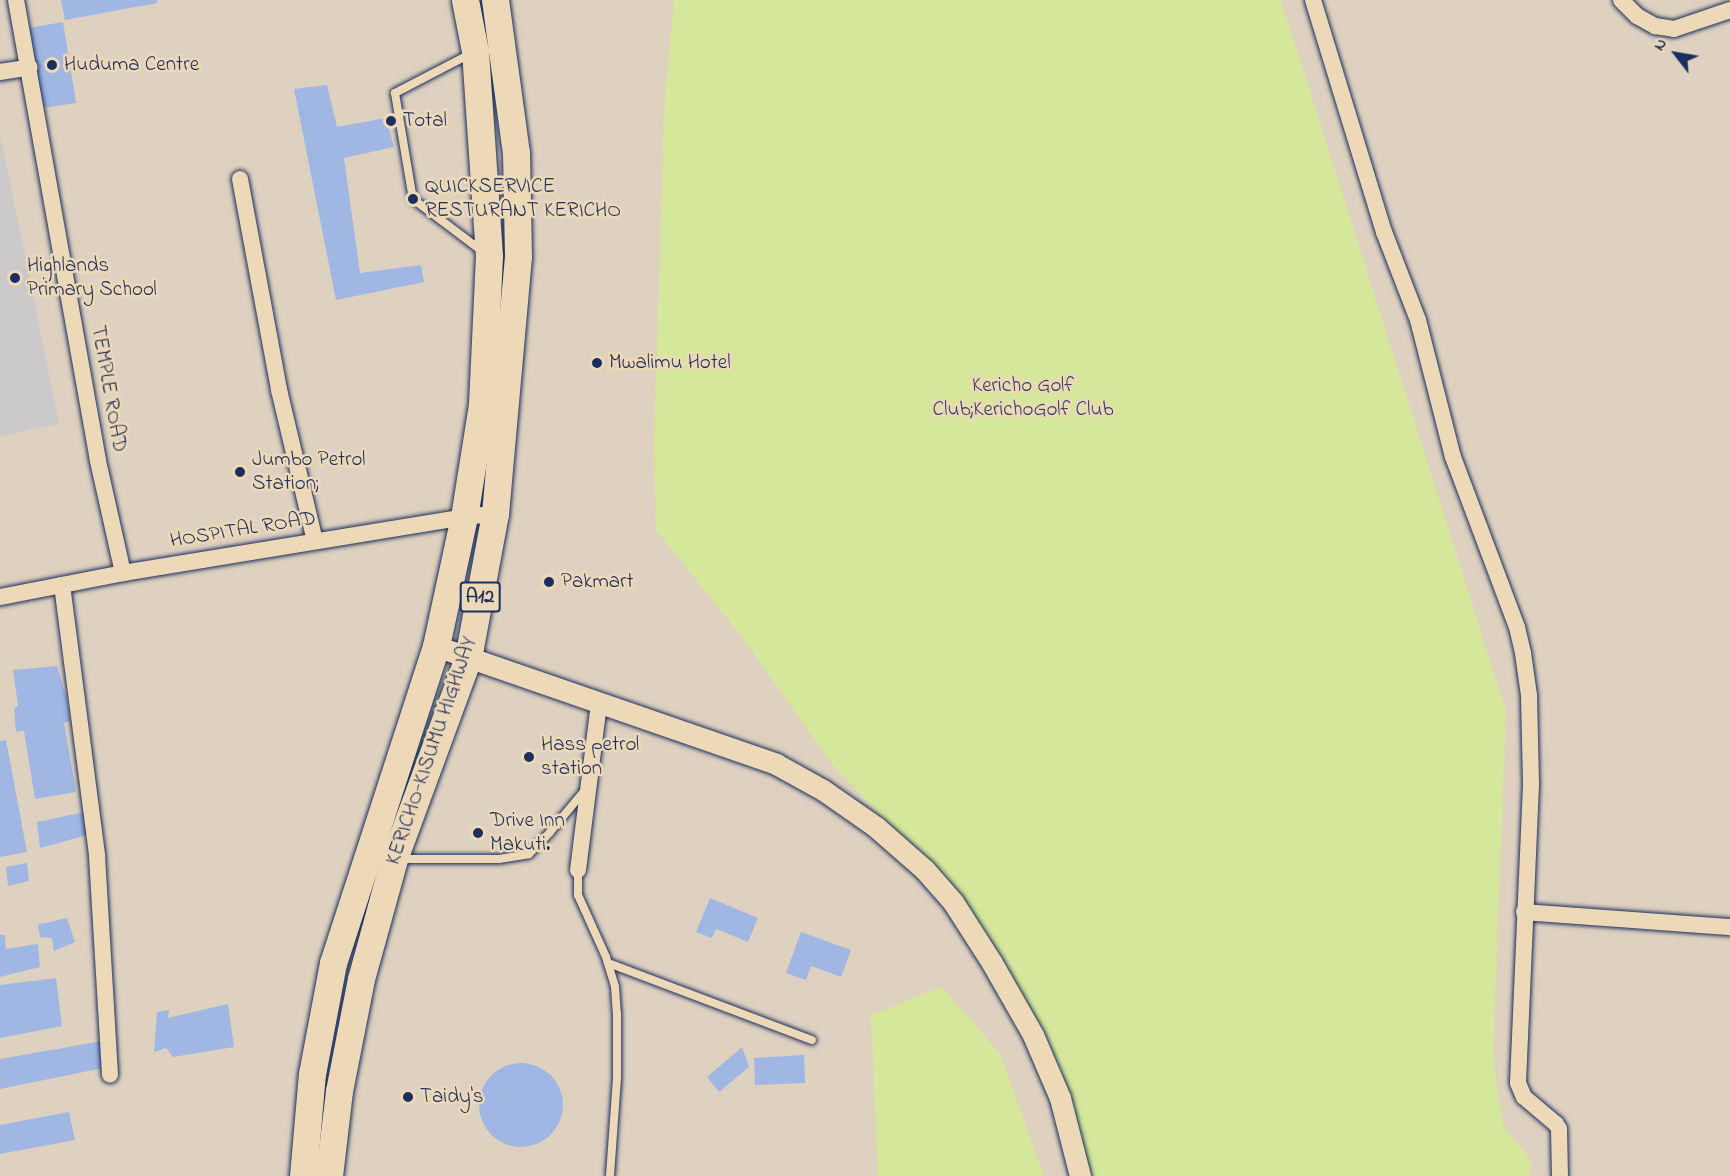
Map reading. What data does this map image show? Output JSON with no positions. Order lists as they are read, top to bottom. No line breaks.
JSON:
{"streets":{"highway":["A12","KERICHO-KISUMU HIGHWAY"],"street":["TEMPLE ROAD","HOSPITAL ROAD"]},"crossings":[["TEMPLE ROAD","HOSPITAL ROAD"],["HOSPITAL ROAD","KERICHO-KISUMU HIGHWAY"]],"parks":["Kericho Golf Club;KerichoGolf Club"],"places":["Huduma Centre","Total","QUICKSERVICE RESTURANT KERICHO","Highlands Primary School","Mwalimu Hotel","Jumbo Petrol Station;","Pakmart","Hass petrol station","Drive Inn Makuti.","Taidy's"],"north":"top left"}
